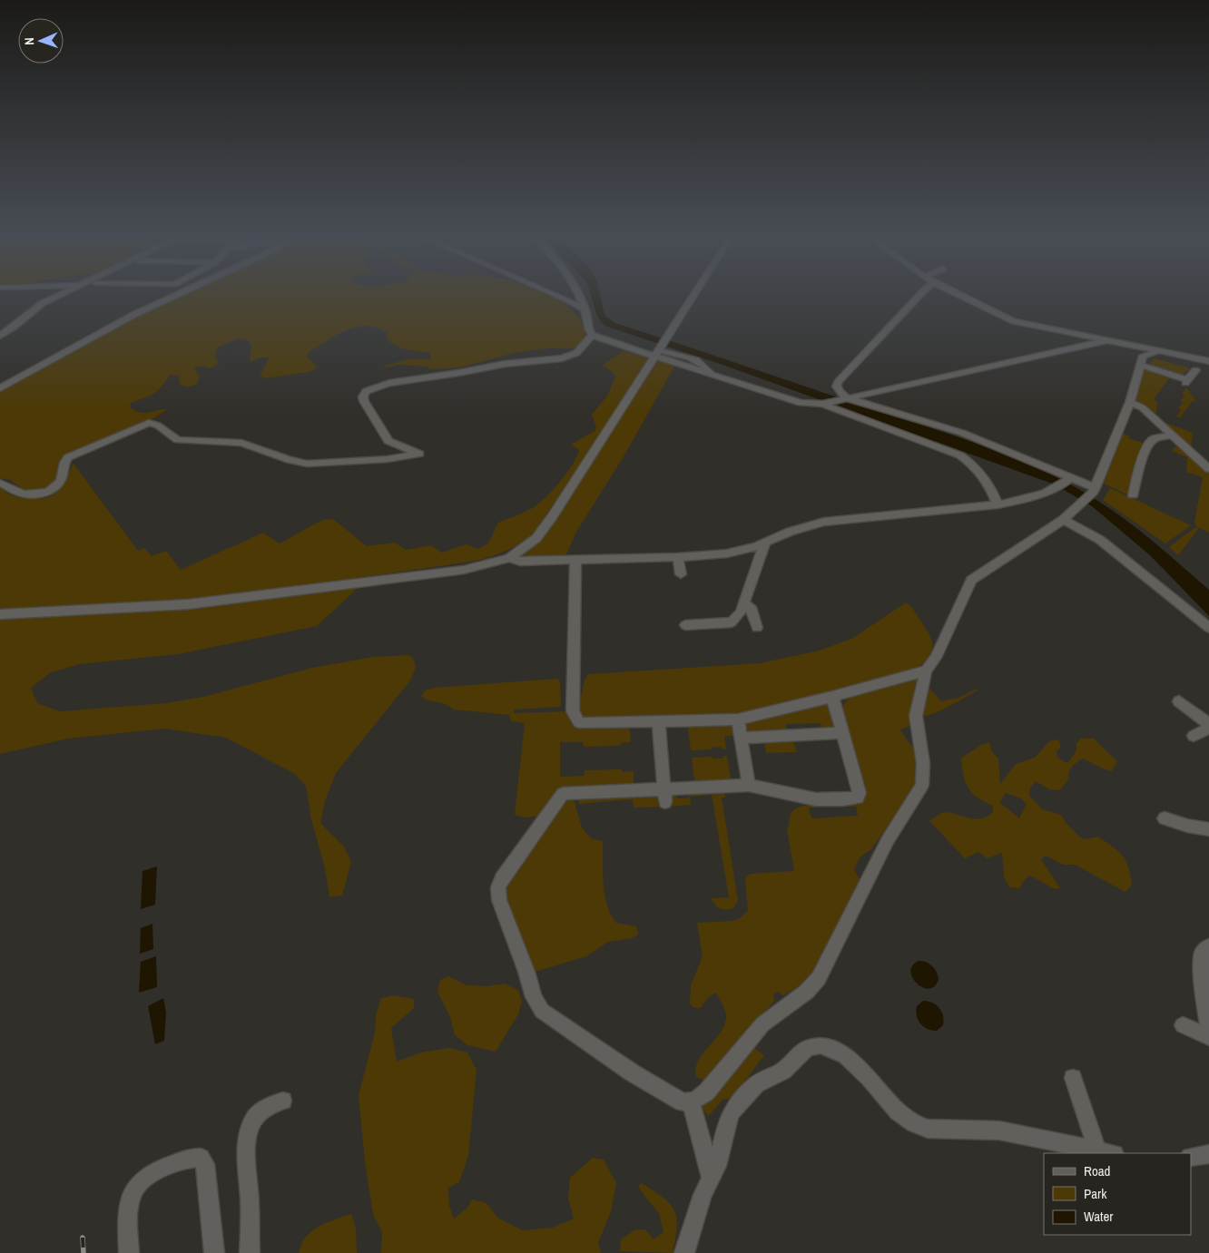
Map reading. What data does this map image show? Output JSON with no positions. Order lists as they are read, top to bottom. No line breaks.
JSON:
{"legend":["Road","Park","Water"],"north":"left"}
